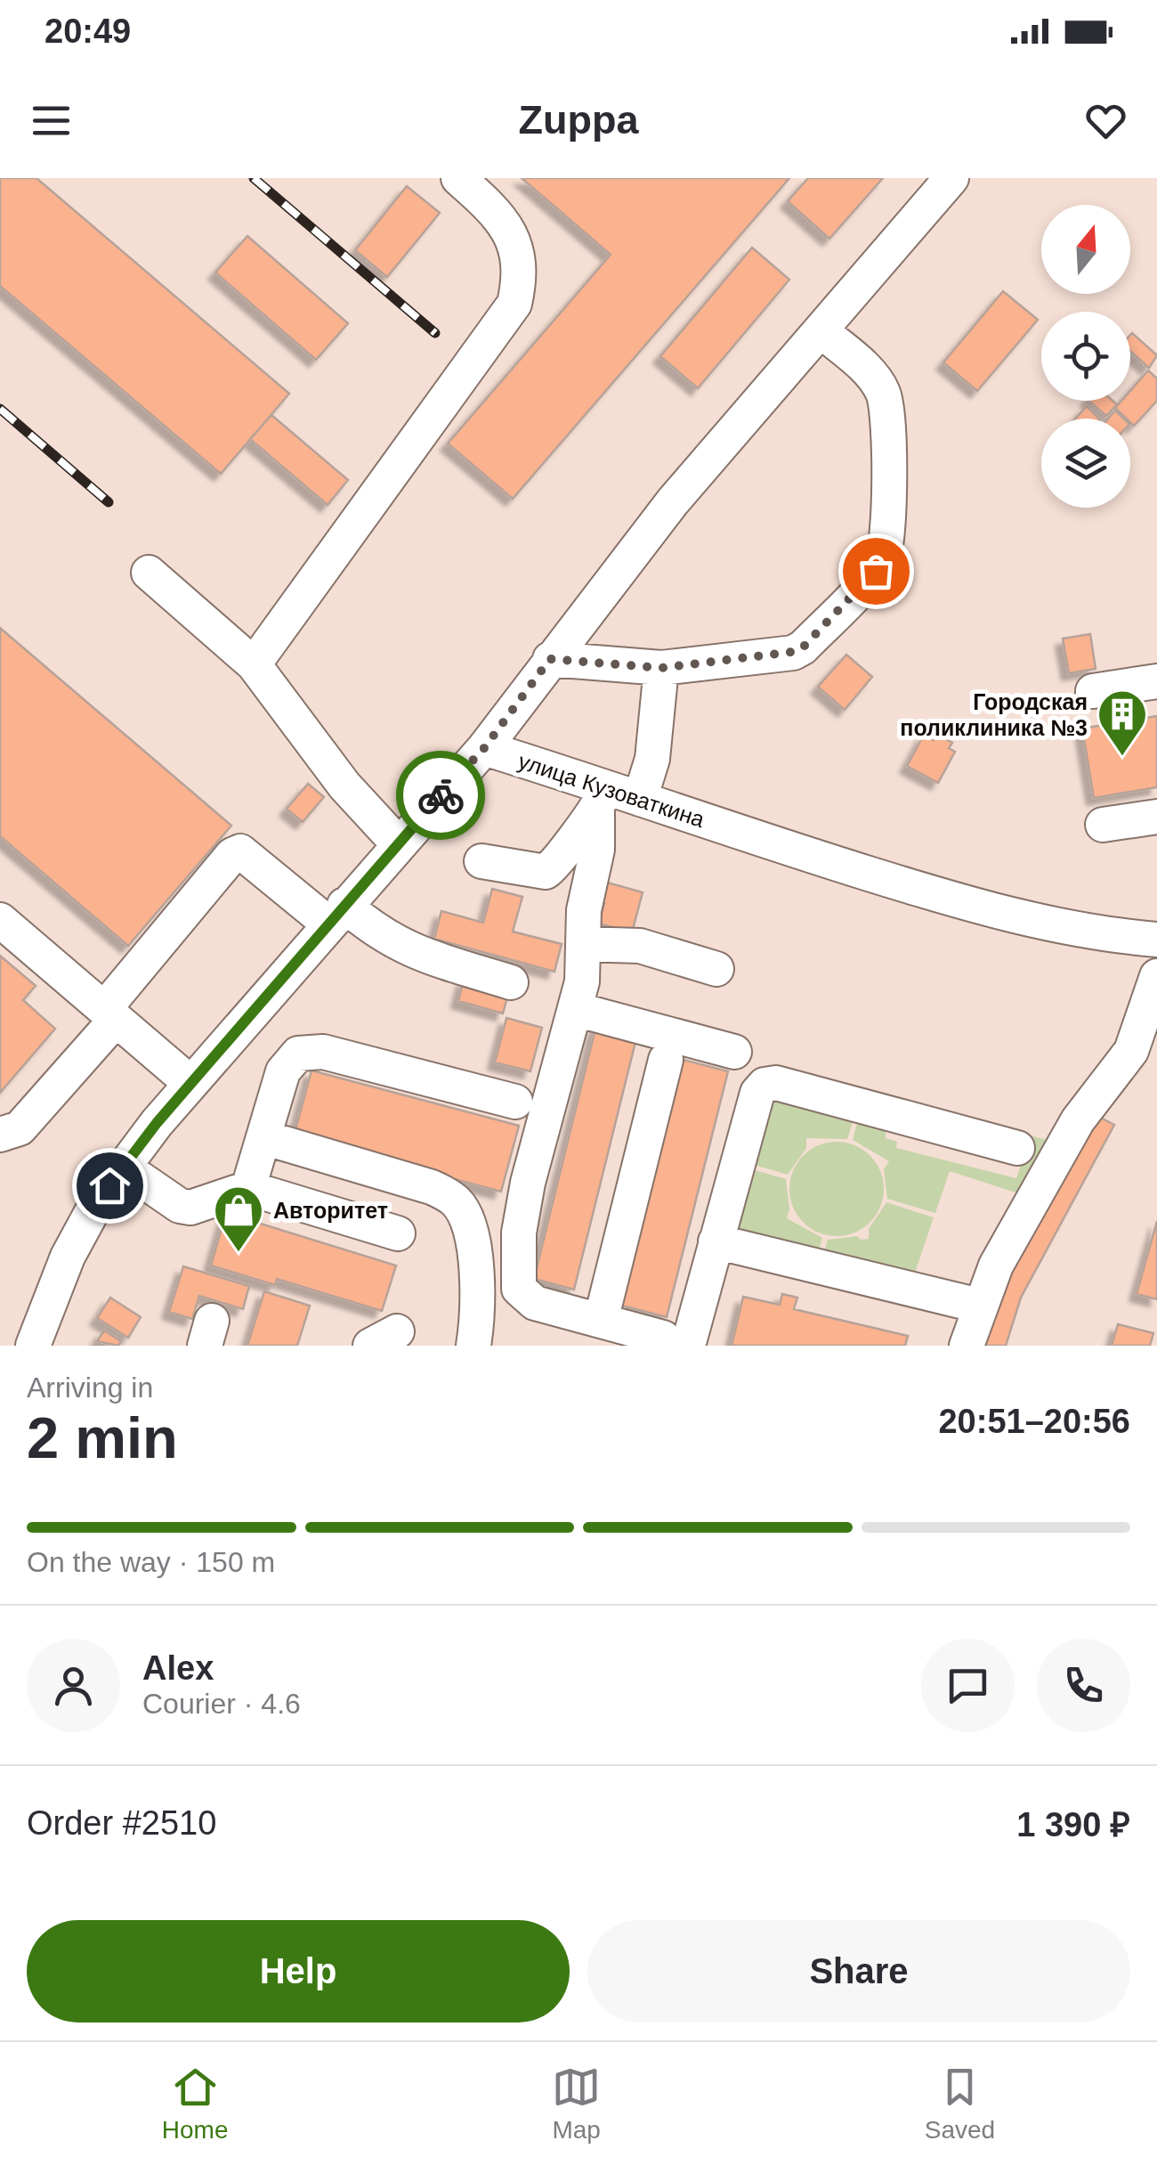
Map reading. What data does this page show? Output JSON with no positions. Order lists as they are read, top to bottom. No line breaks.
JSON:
{"streets":{"street":["улица Кузоваткина"]},"places":{"building":["Городская поликлиника №3"],"shop":["Авторитет"]},"north":"top","page":{"status":"20:49","header":"Zuppa","heading":["2 min","Arriving in","20:51–20:56"],"panel":["Alex","Courier · 4.6","Order #2510","1 390 ₽"],"bar":"On the way · 150 m","buttons":["Help","Share"],"tabs":["Home","Map","Saved"]}}
